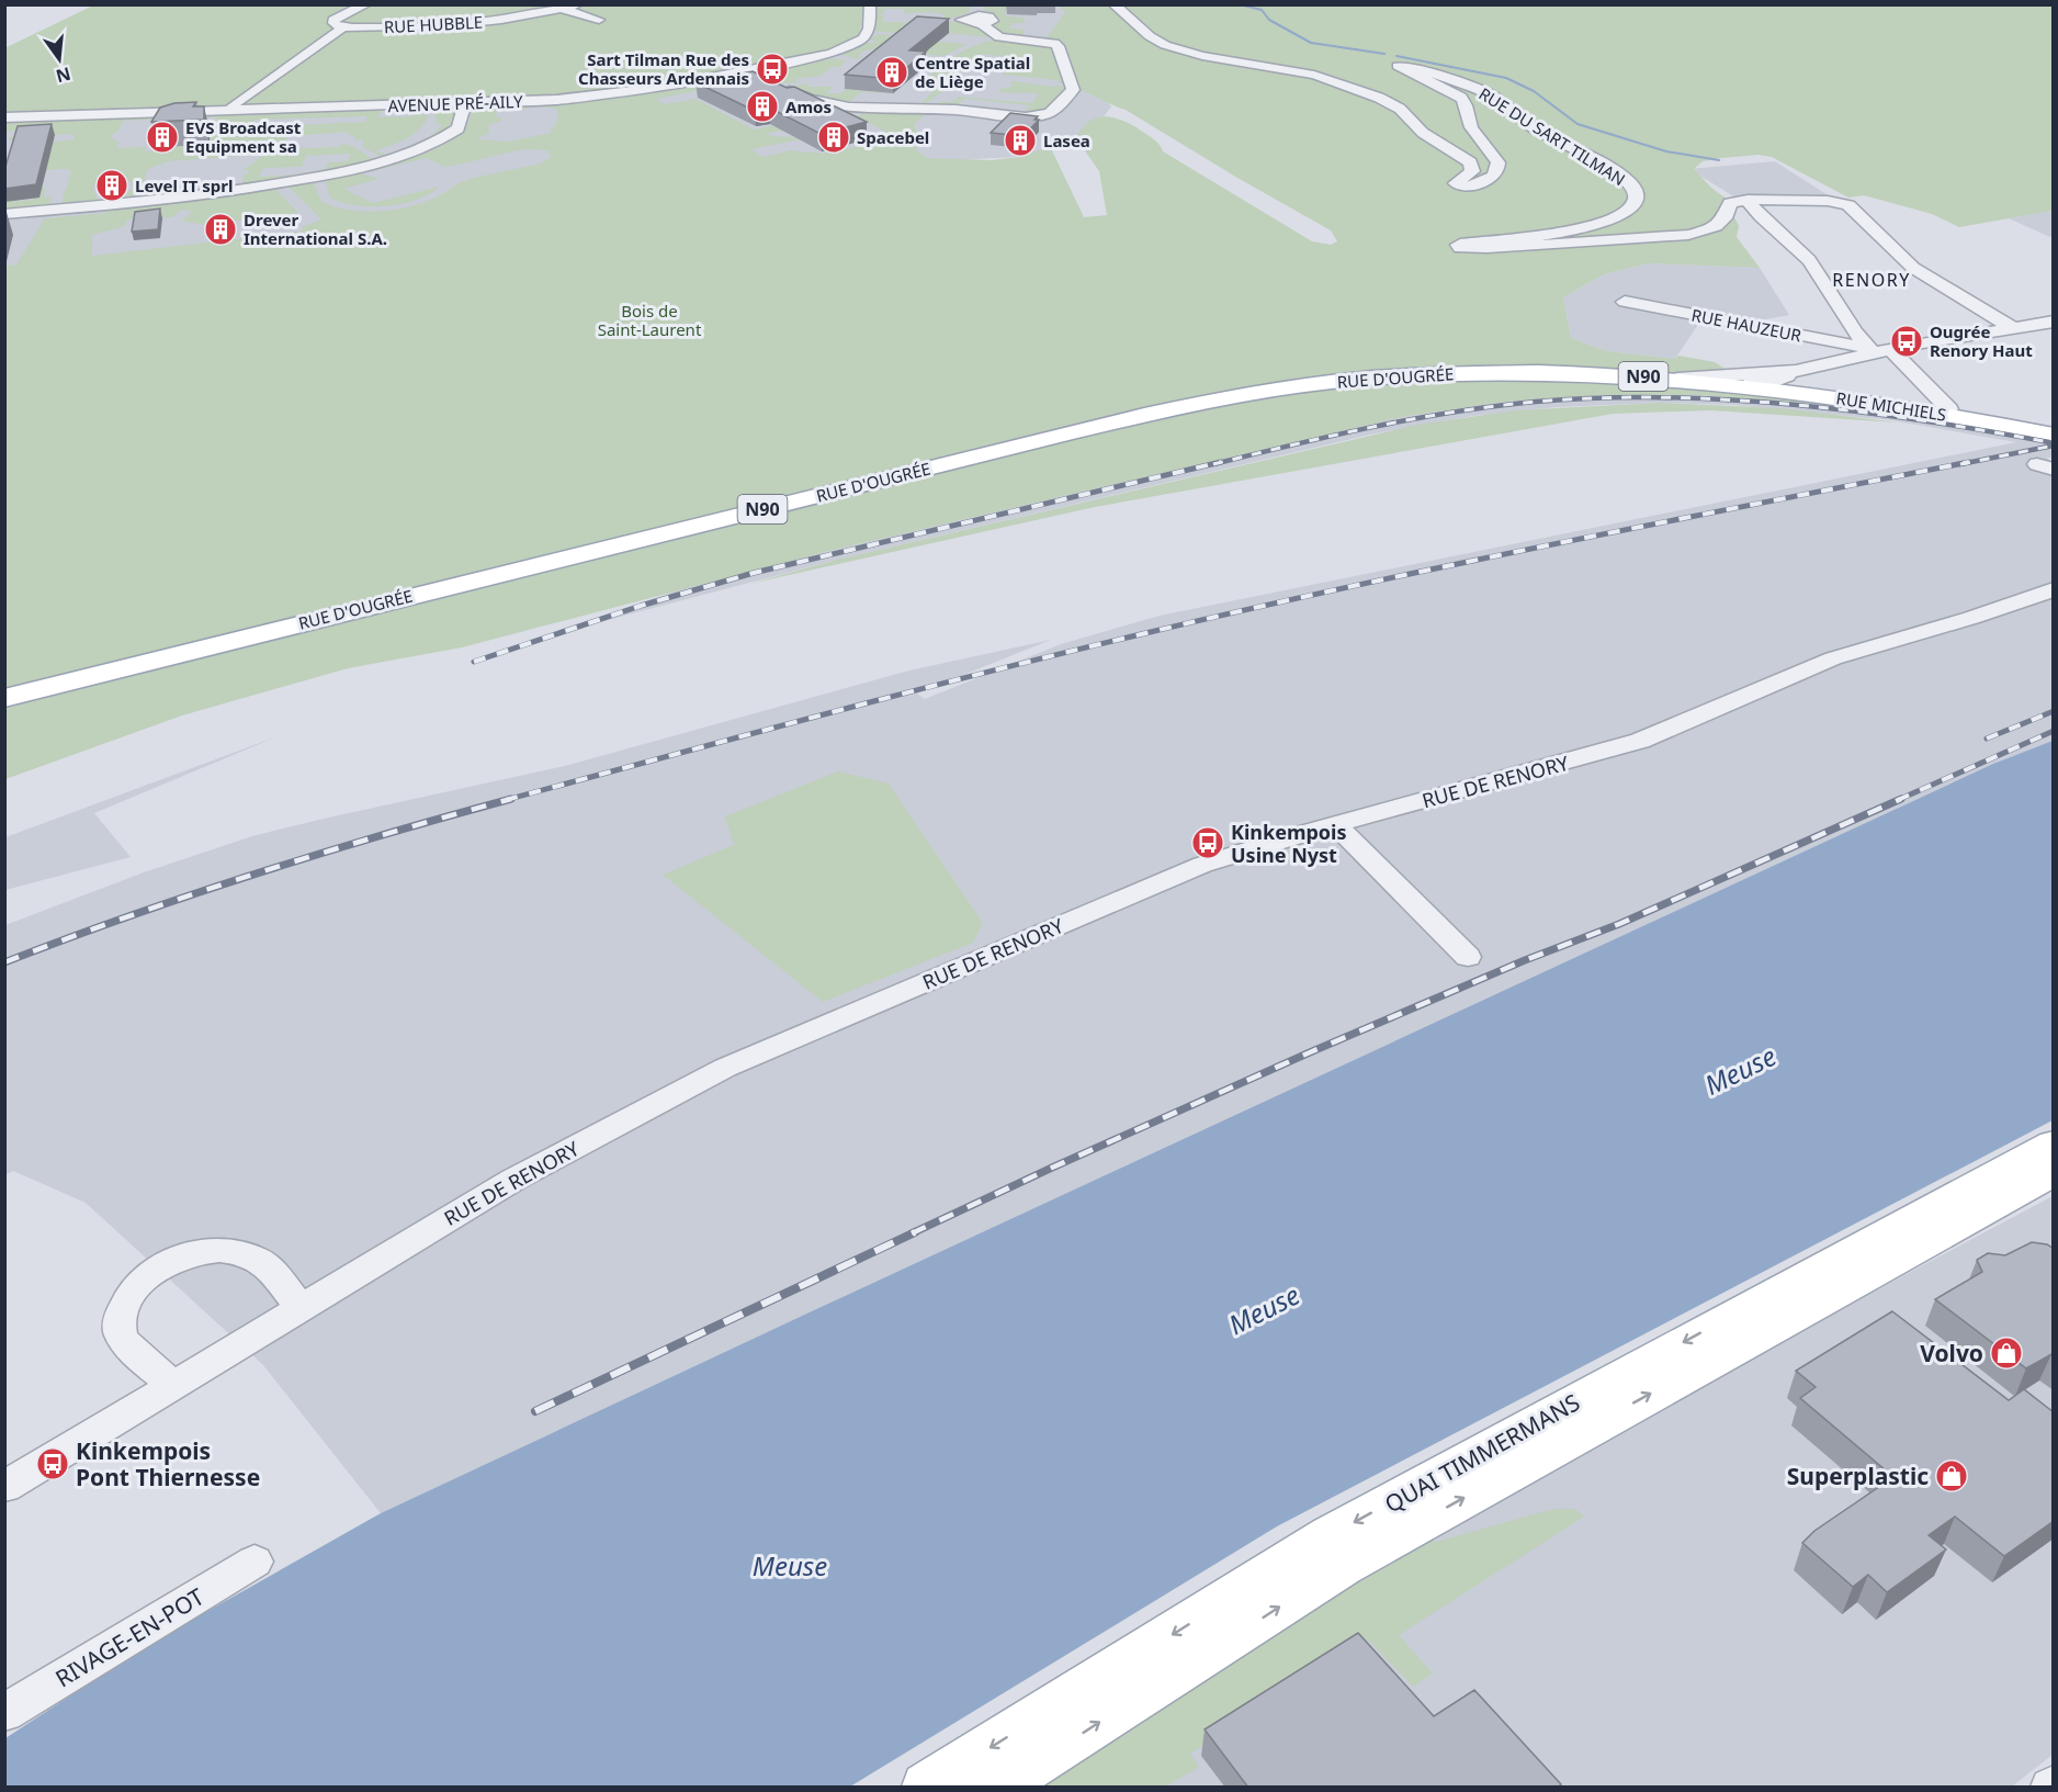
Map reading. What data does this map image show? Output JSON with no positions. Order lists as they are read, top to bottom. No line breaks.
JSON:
{"streets":{"main road":["N90","RUE D'OUGRÉE","RUE MICHIELS","QUAI TIMMERMANS"],"street":["RUE HUBBLE","AVENUE PRÉ-AILY","RUE DU SART TILMAN","RUE HAUZEUR","RUE DE RENORY","RIVAGE-EN-POT"]},"crossings":[["RUE HAUZEUR","RUE D'OUGRÉE"],["RUE D'OUGRÉE","RUE MICHIELS"]],"districts":["RENORY"],"water":["Meuse"],"parks":["Bois de Saint-Laurent"],"places":{"bus stop":["Sart Tilman Rue des Chasseurs Ardennais","Ougrée Renory Haut","Kinkempois Usine Nyst","Kinkempois Pont Thiernesse"],"building":["Centre Spatial de Liège","Amos","EVS Broadcast Equipment sa","Spacebel","Lasea","Level IT sprl","Drever International S.A."],"shop":["Volvo","Superplastic"]},"north":"bottom"}
